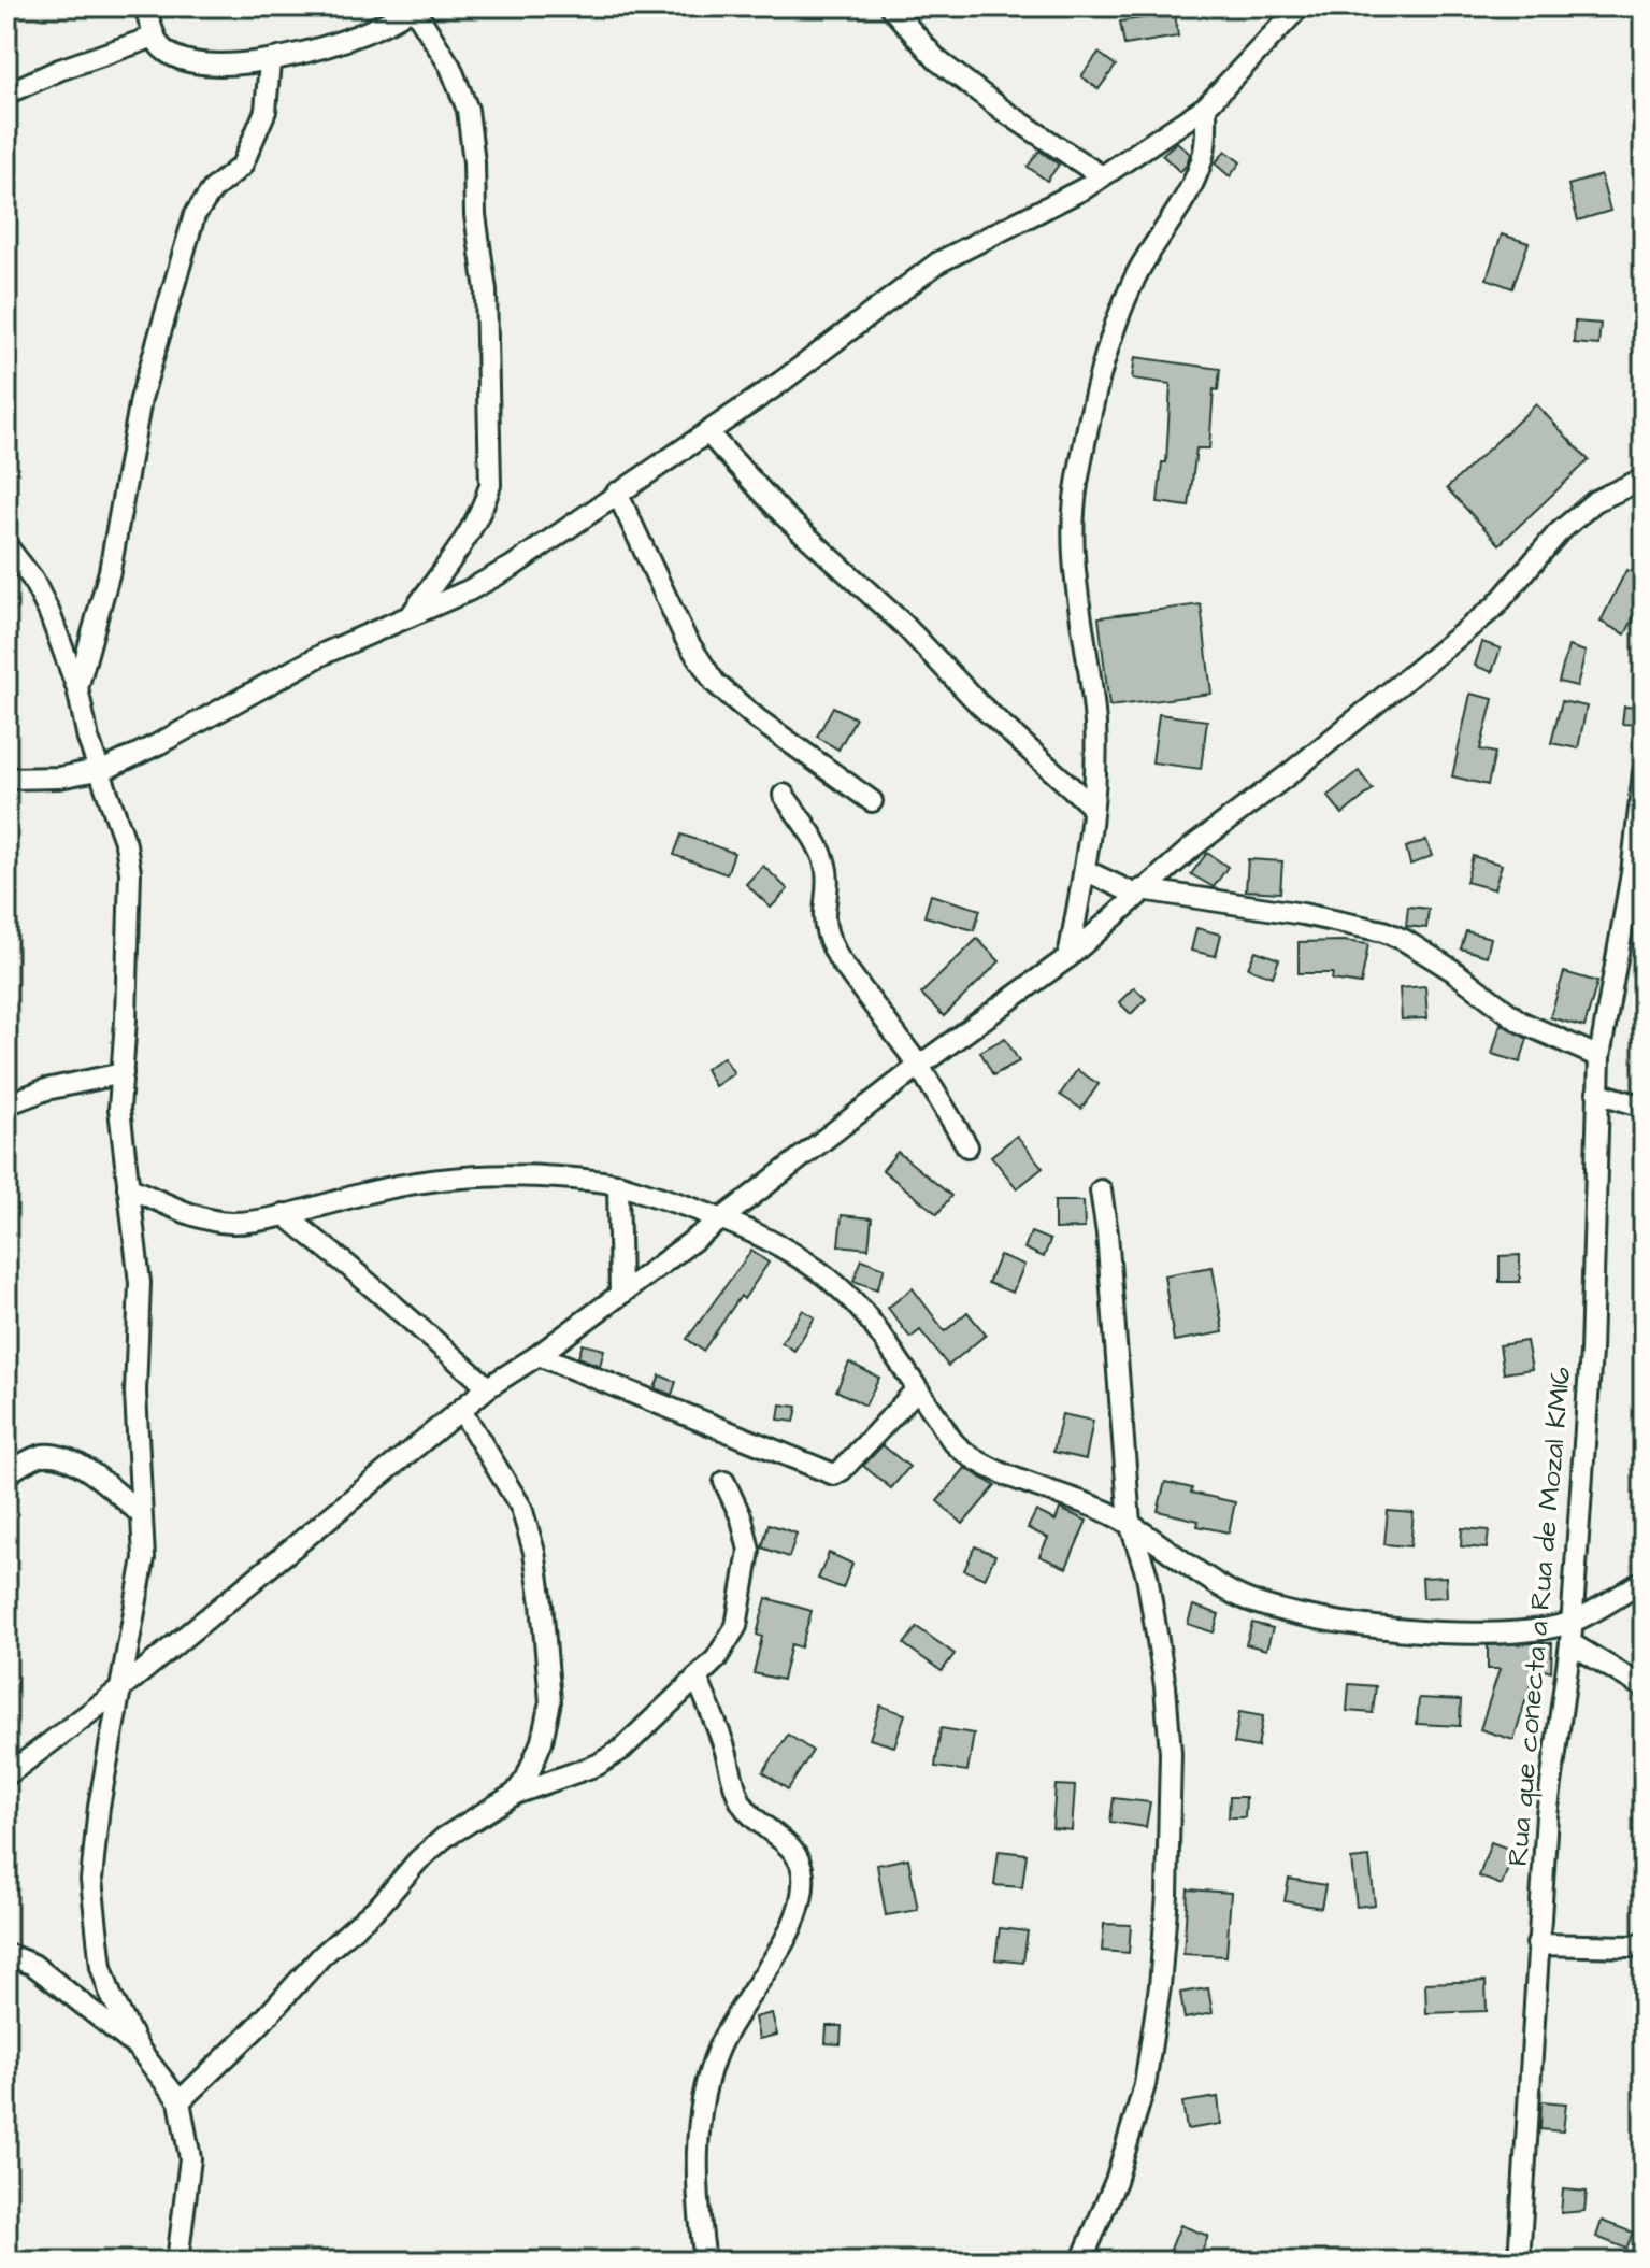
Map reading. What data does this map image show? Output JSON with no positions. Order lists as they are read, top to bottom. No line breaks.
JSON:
{"streets":{"street":["Rua que conecta a Rua de Mozal KM16"]}}
